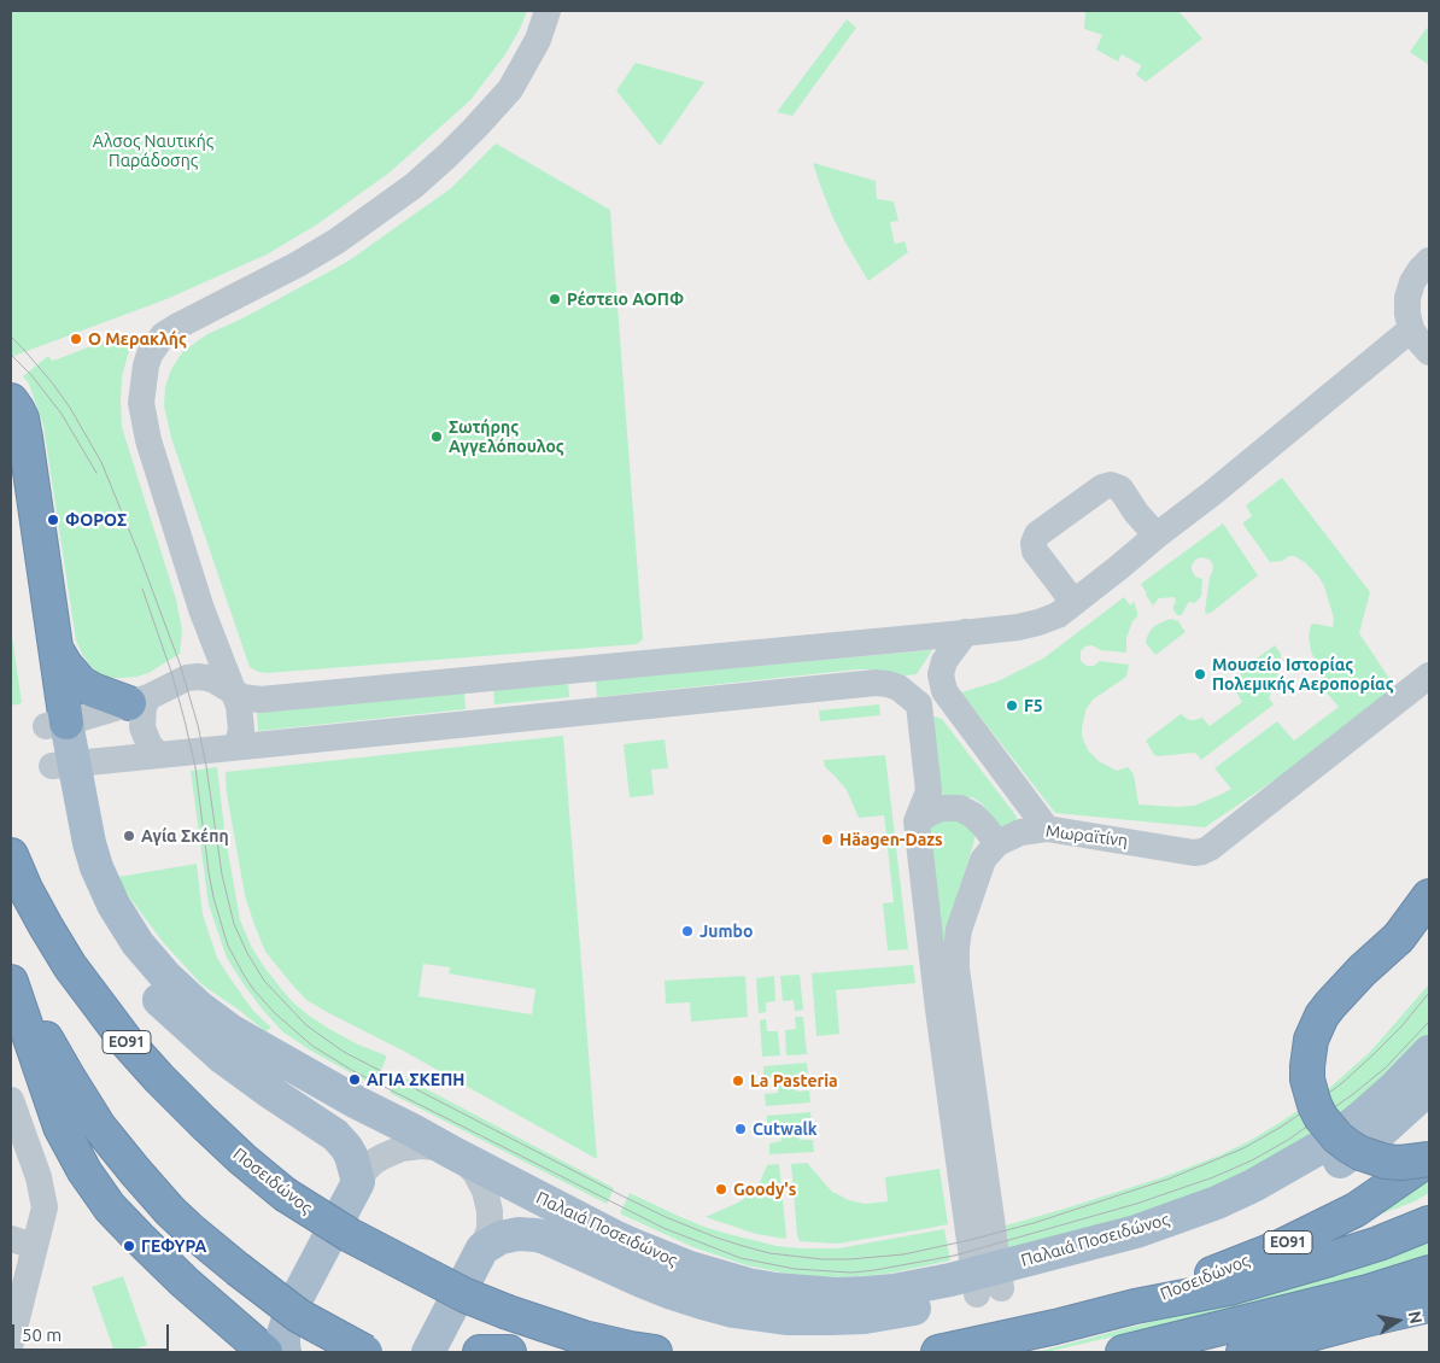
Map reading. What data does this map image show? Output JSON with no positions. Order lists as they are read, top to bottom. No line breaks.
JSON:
{"streets":{"highway":["ΕΟ91","Ποσειδώνος"],"main road":["Παλαιά Ποσειδώνος"],"street":["Μωραϊτίνη"]},"crossings":[["Μωραϊτίνη","Παλαιά Ποσειδώνος"]],"parks":["Αλσος Ναυτικής Παράδοσης"],"places":["Ρέστειο ΑΟΠΦ","Ο Μερακλής","Σωτήρης Αγγελόπουλος","ΦΟΡΟΣ","Μουσείο Ιστορίας Πολεμικής Αεροπορίας","F5","Αγία Σκέπη","Häagen-Dazs","Jumbo","ΑΓΙΑ ΣΚΕΠΗ","La Pasteria","Cutwalk","Goody's","ΓΕΦΥΡΑ"],"scale_bar":"50 m","north":"right"}
